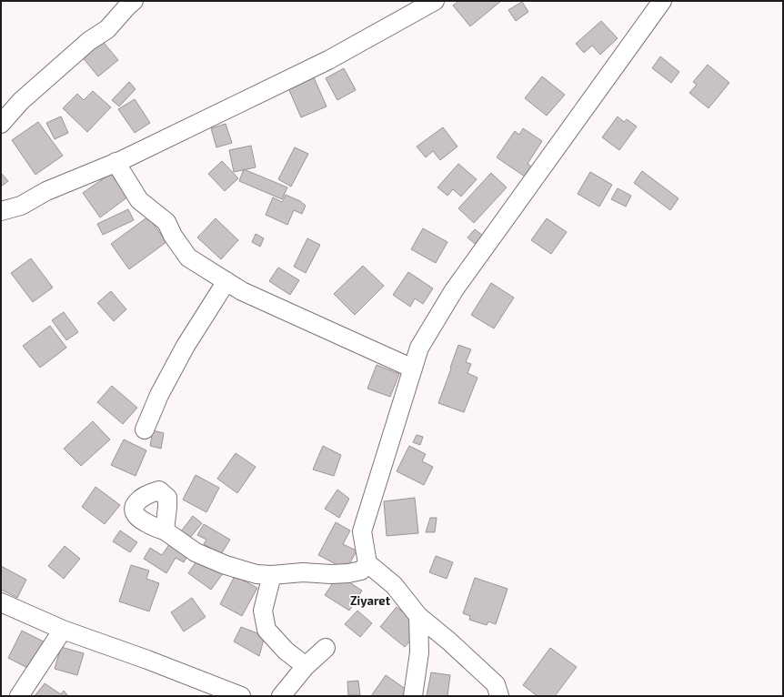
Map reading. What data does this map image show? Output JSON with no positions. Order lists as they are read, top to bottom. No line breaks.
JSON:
{"districts":["Ziyaret"]}
